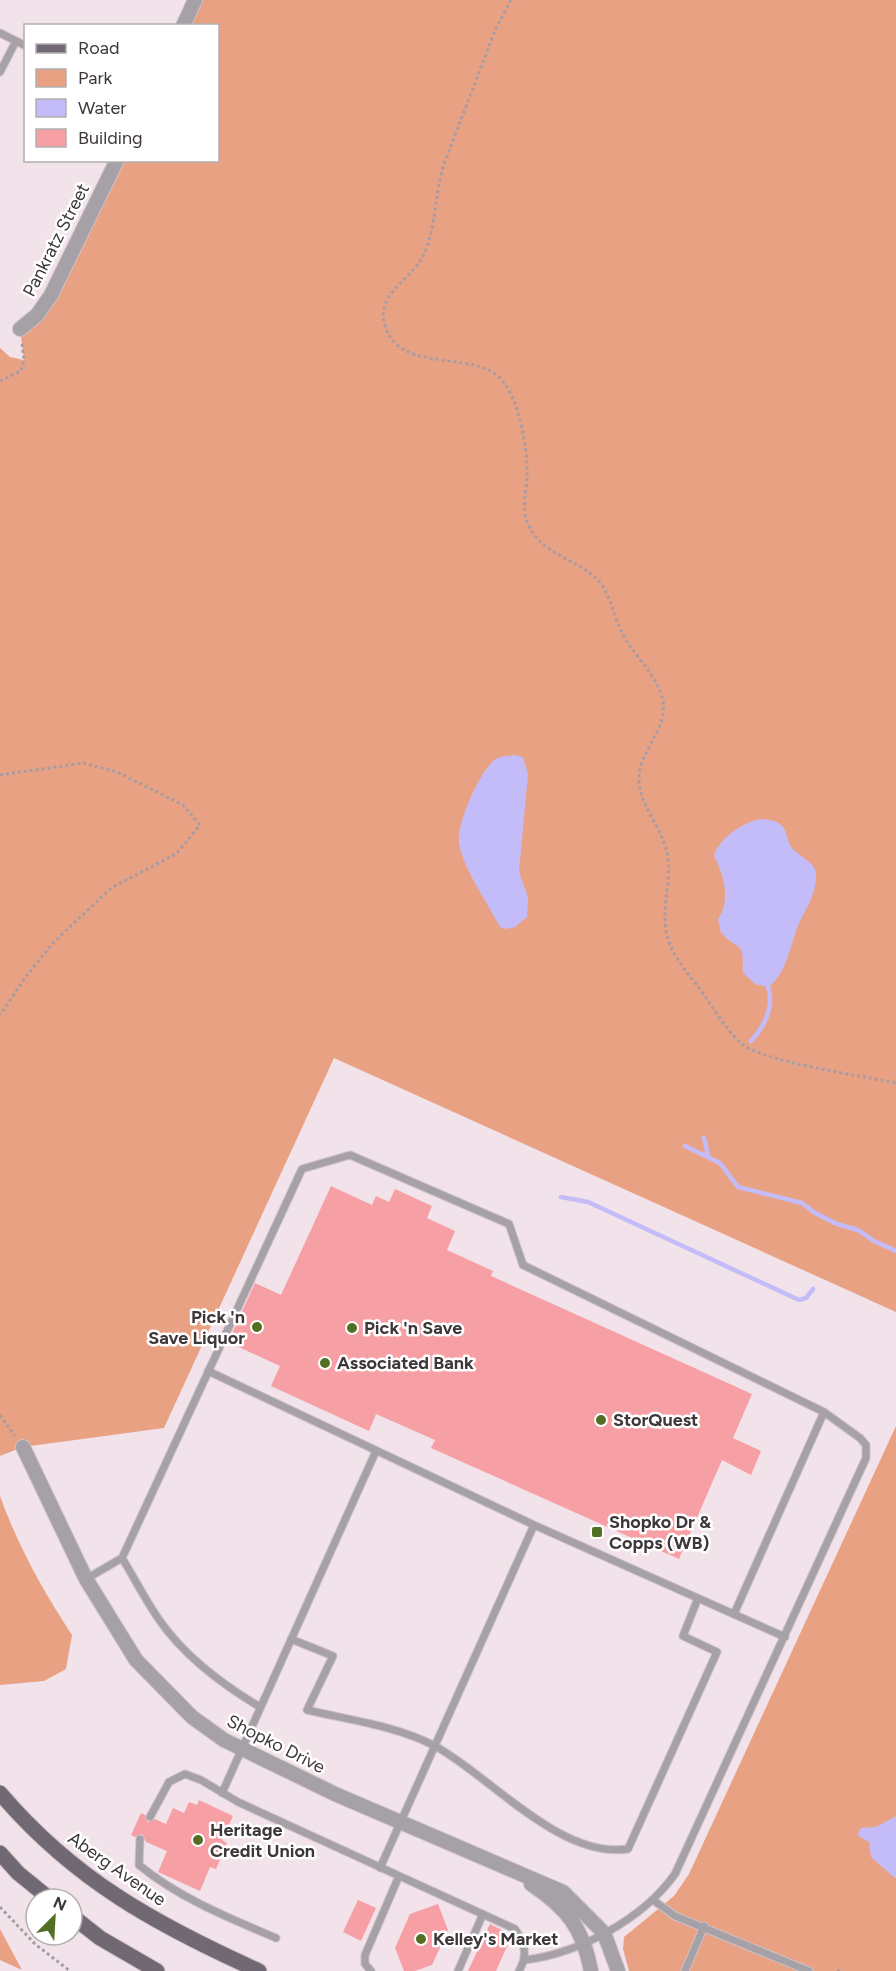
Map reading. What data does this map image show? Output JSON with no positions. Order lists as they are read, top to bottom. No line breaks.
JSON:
{"streets":{"main road":["Aberg Avenue"],"street":["Pankratz Street","Shopko Drive"]},"places":{"other":["Pick 'n Save Liquor","Pick 'n Save","Associated Bank","StorQuest","Heritage Credit Union","Kelley's Market"],"transit":["Shopko Dr & Copps (WB)"]},"legend":["Road","Park","Water","Building"],"north":"top right"}
